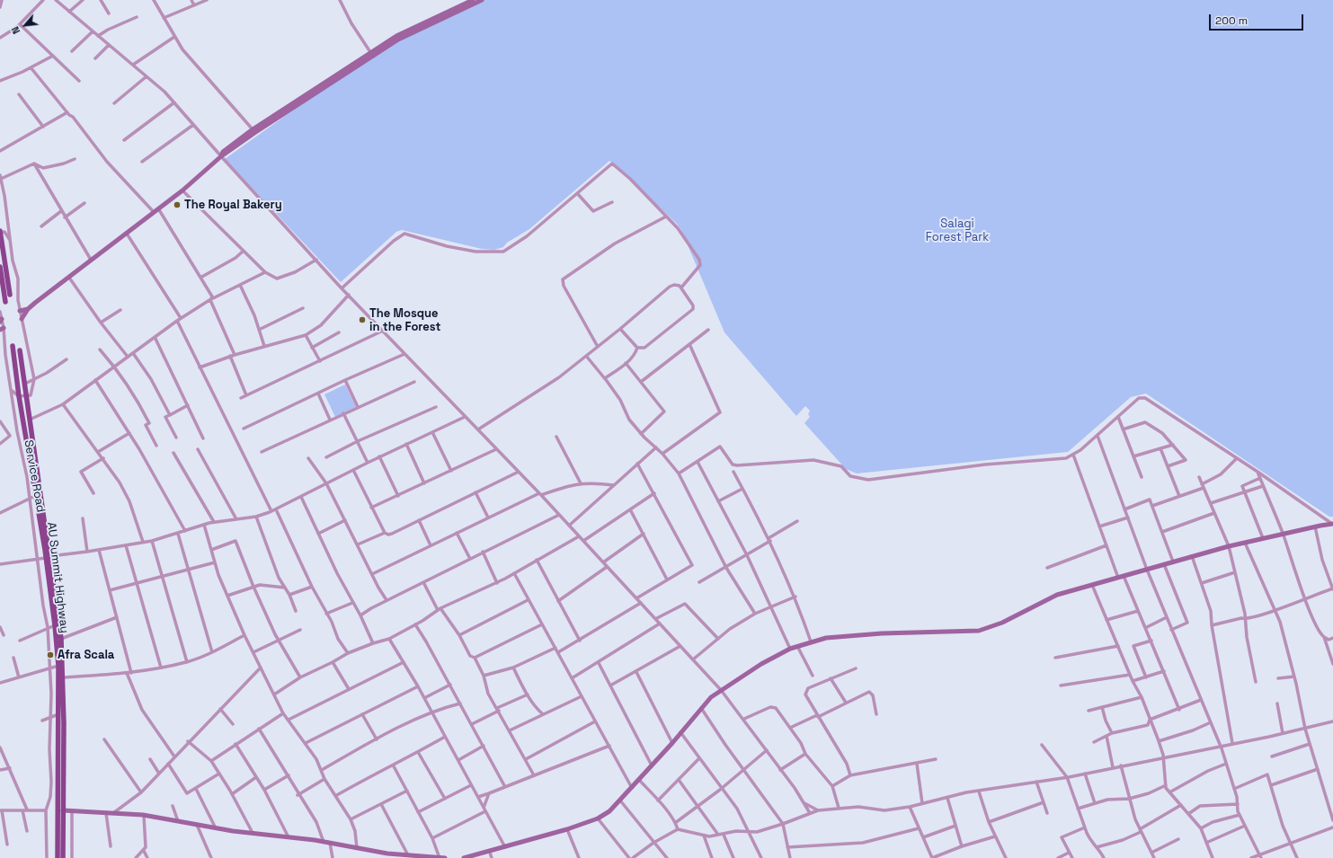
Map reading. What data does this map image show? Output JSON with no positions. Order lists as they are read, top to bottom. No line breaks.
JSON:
{"streets":{"main road":["AU Summit Highway"],"street":["Service Road"]},"parks":["Salagi Forest Park"],"places":["The Royal Bakery","The Mosque in the Forest","Afra Scala"],"scale_bar":"200 m","north":"bottom left"}
